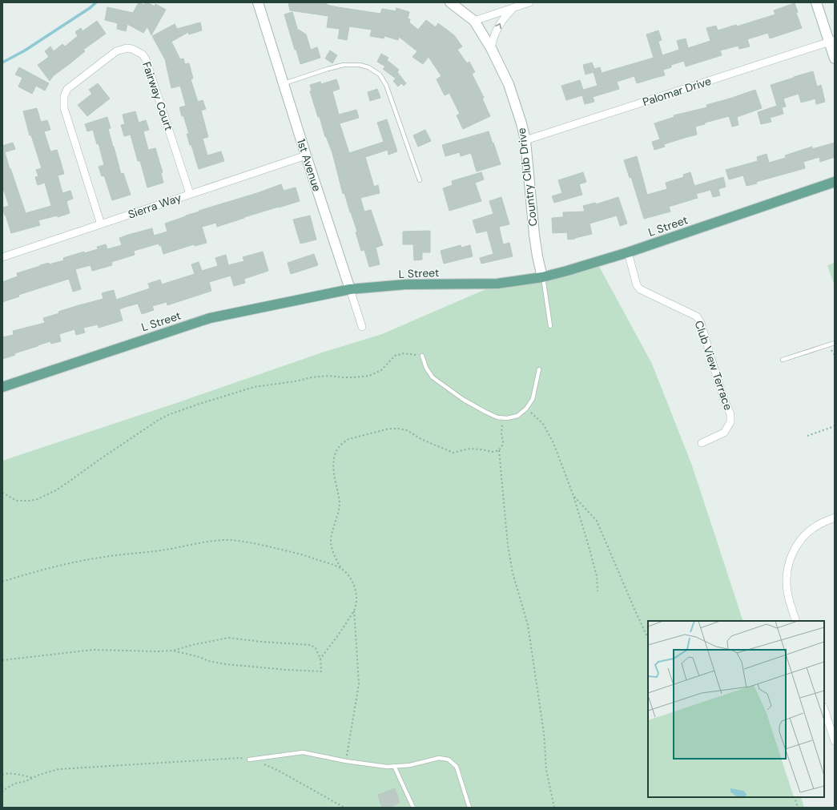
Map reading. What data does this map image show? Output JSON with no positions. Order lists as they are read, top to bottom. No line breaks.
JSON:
{"streets":{"main road":["L Street"],"street":["Palomar Drive","Fairway Court","1st Avenue","Country Club Drive","Sierra Way","Club View Terrace"]},"crossings":[["Palomar Drive","Country Club Drive"],["Fairway Court","Sierra Way"],["1st Avenue","Sierra Way"],["1st Avenue","L Street"],["Country Club Drive","L Street"],["L Street","Club View Terrace"]]}
